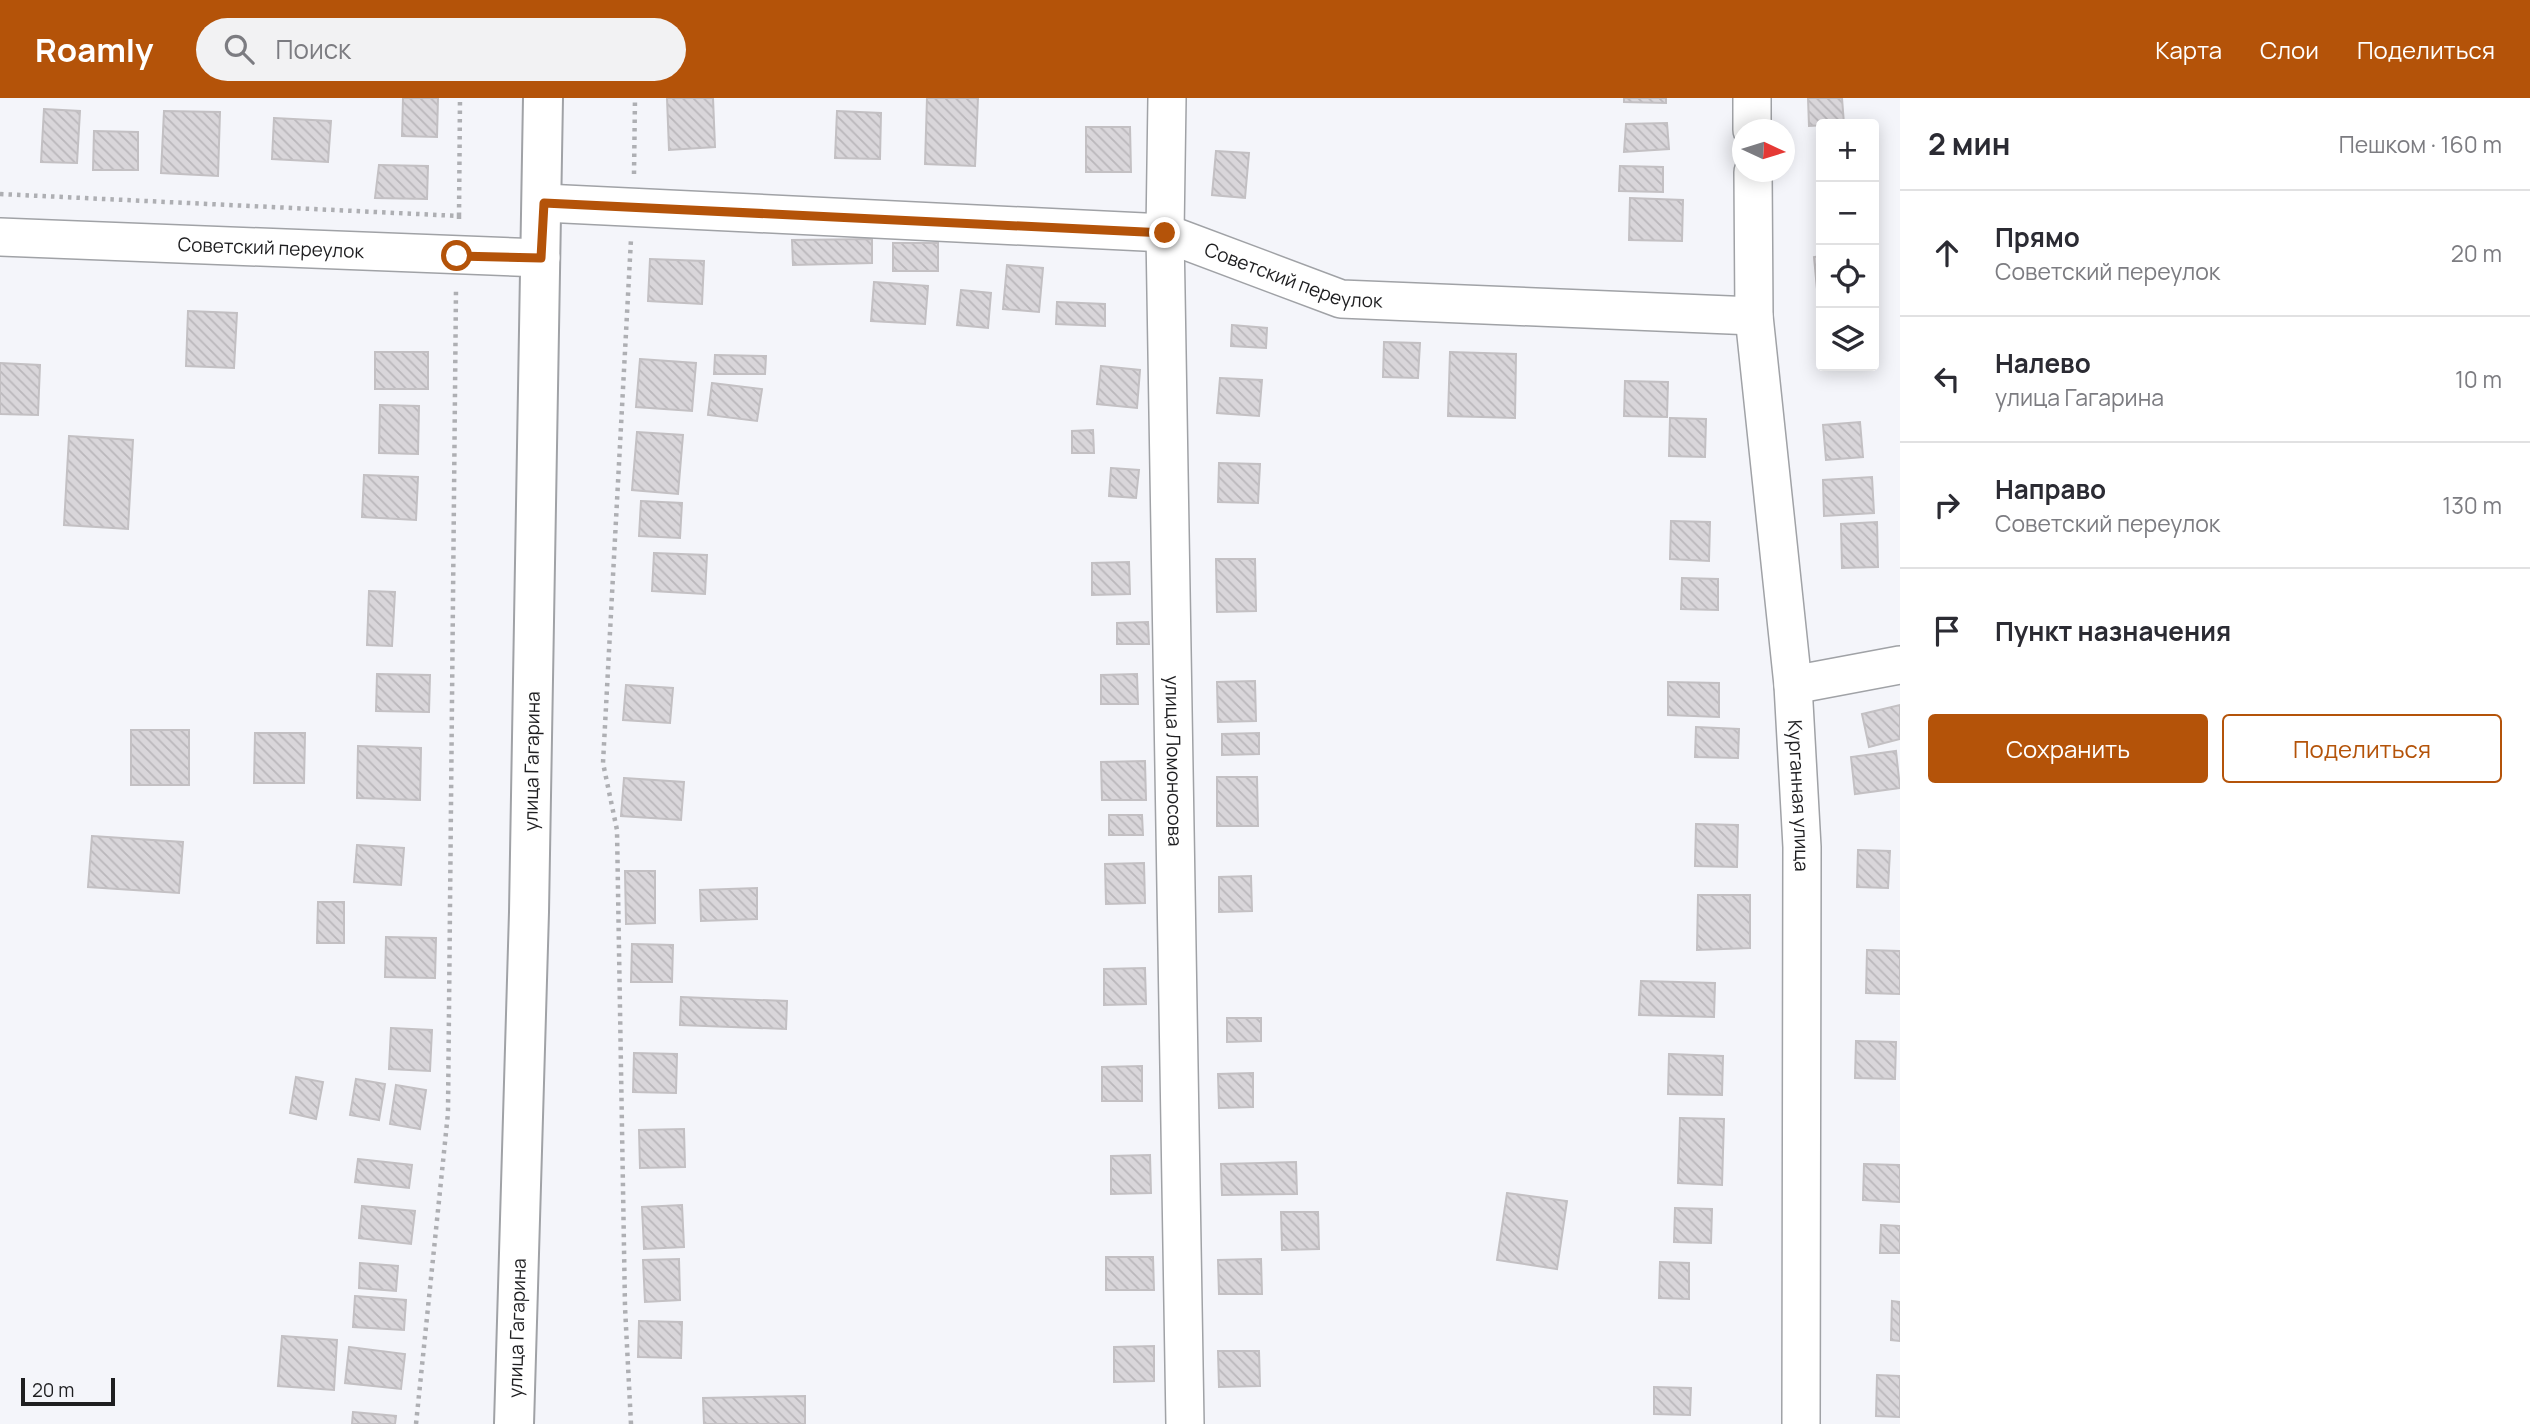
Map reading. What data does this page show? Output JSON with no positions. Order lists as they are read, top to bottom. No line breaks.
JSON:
{"streets":{"main road":["улица Гагарина"],"street":["Советский переулок","улица Ломоносова","Курганная улица"]},"crossings":[["Советский переулок","улица Гагарина"],["Советский переулок","улица Ломоносова"],["Советский переулок","Курганная улица"]],"scale_bar":"20 m","north":"right","page":{"header":"Roamly","search":"Поиск","nav":["Карта","Слои","Поделиться"],"heading":["2 мин","Пешком · 160 m"],"map_buttons":["+","−"],"list":[["Прямо","Советский переулок","20 m"],["Налево","улица Гагарина","10 m"],["Направо","Советский переулок","130 m"],"Пункт назначения"],"buttons":["Сохранить","Поделиться"],"scale":"20 m"}}
